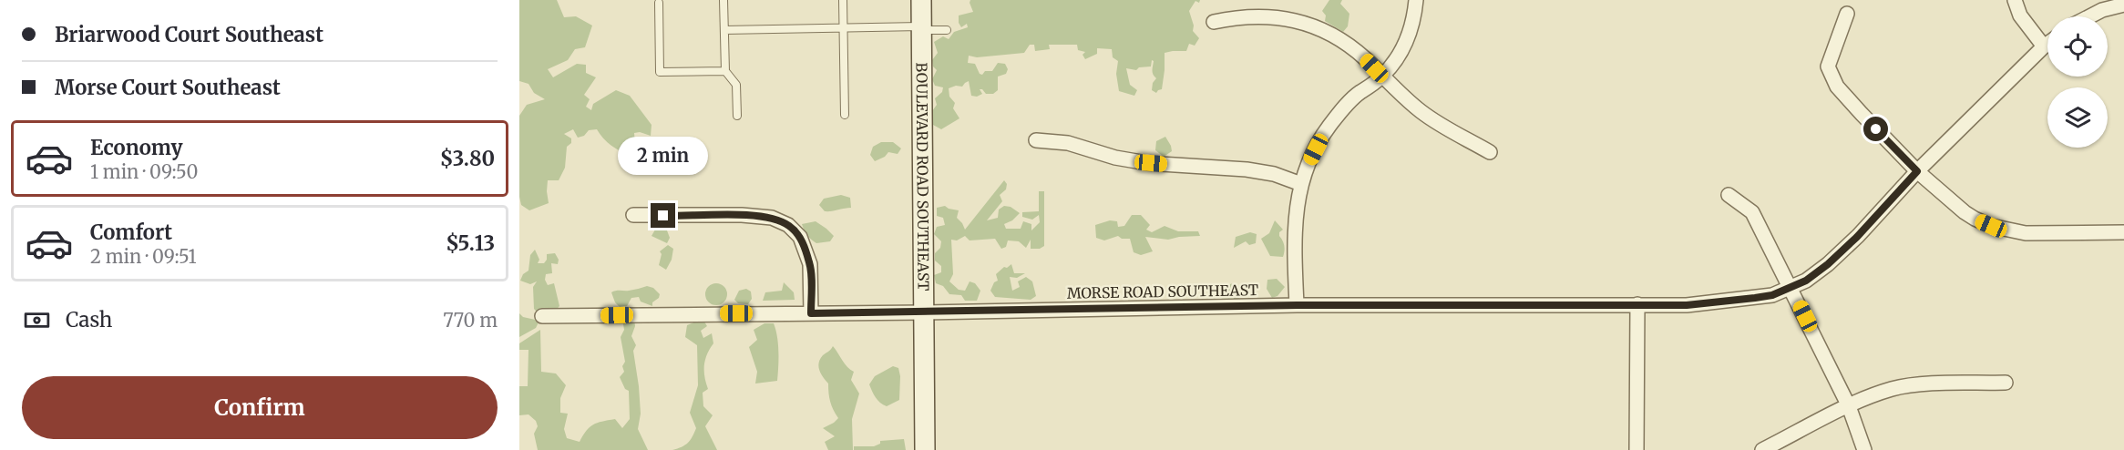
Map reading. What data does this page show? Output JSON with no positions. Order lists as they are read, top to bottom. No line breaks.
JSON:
{"streets":{"street":["BOULEVARD ROAD SOUTHEAST","MORSE ROAD SOUTHEAST"]},"crossings":[["BOULEVARD ROAD SOUTHEAST","MORSE ROAD SOUTHEAST"]],"page":{"banner":["Briarwood Court Southeast","Morse Court Southeast"],"list":[{"name":"Economy","note":"1 min · 09:50","value":"$3.80"},{"name":"Comfort","note":"2 min · 09:51","value":"$5.13"}],"bubble":"2 min","pay":["Cash","770 m"],"buttons":"Confirm"}}
